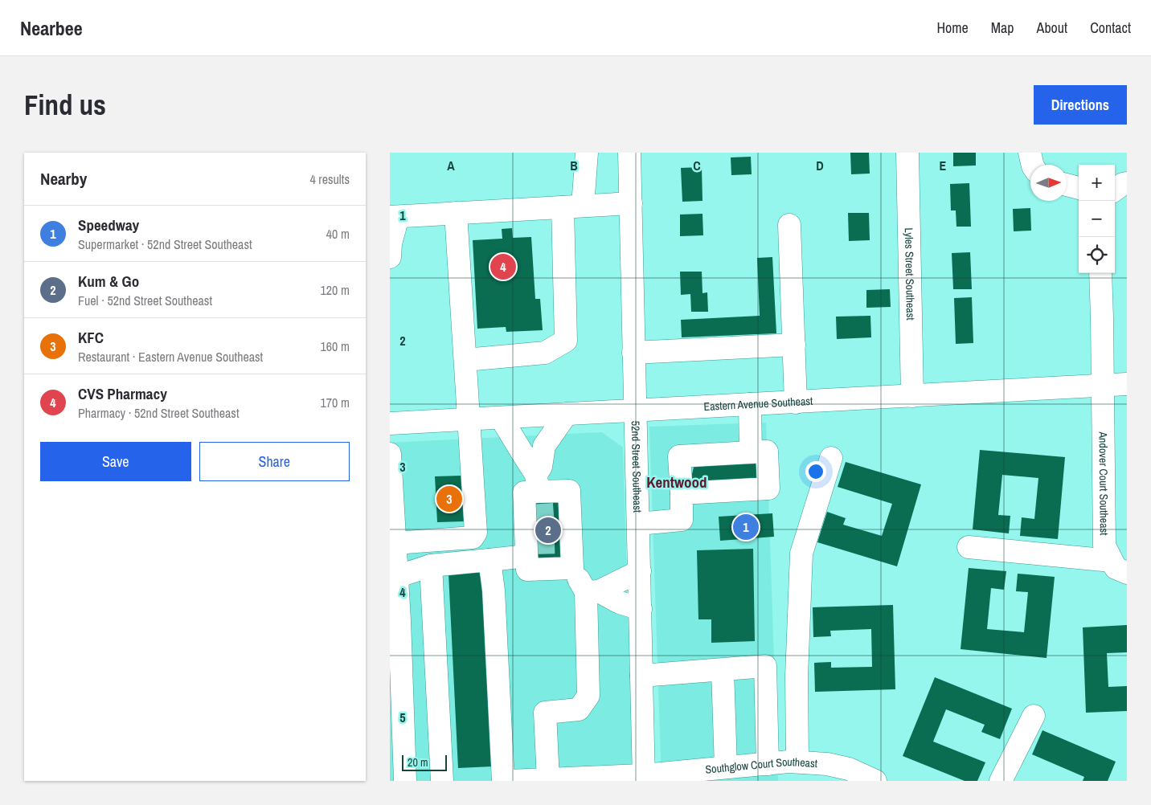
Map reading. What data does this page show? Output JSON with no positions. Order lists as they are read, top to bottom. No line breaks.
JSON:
{"streets":{"street":["Lyles Street Southeast","Eastern Avenue Southeast","52nd Street Southeast","Andover Court Southeast","Southglow Court Southeast"]},"crossings":[["Lyles Street Southeast","Eastern Avenue Southeast"],["Eastern Avenue Southeast","52nd Street Southeast"],["Eastern Avenue Southeast","Andover Court Southeast"],["52nd Street Southeast","Southglow Court Southeast"]],"districts":["Kentwood"],"scale_bar":"20 m","north":"right","page":{"header":"Nearbee","nav":["Home","Map","About","Contact"],"buttons":["Directions",["Save","Share"]],"title":"Find us","heading":["Nearby","4 results"],"map_buttons":["+","−"],"list":[{"mark":"1","name":"Speedway","note":"Supermarket · 52nd Street Southeast","value":"40 m"},{"mark":"2","name":"Kum & Go","note":"Fuel · 52nd Street Southeast","value":"120 m"},{"mark":"3","name":"KFC","note":"Restaurant · Eastern Avenue Southeast","value":"160 m"},{"mark":"4","name":"CVS Pharmacy","note":"Pharmacy · 52nd Street Southeast","value":"170 m"}],"pins":["4","3","1","2"],"scale":"20 m"},"grid":{"columns":["A","B","C","D","E"],"rows":["1","2","3","4","5"]}}
